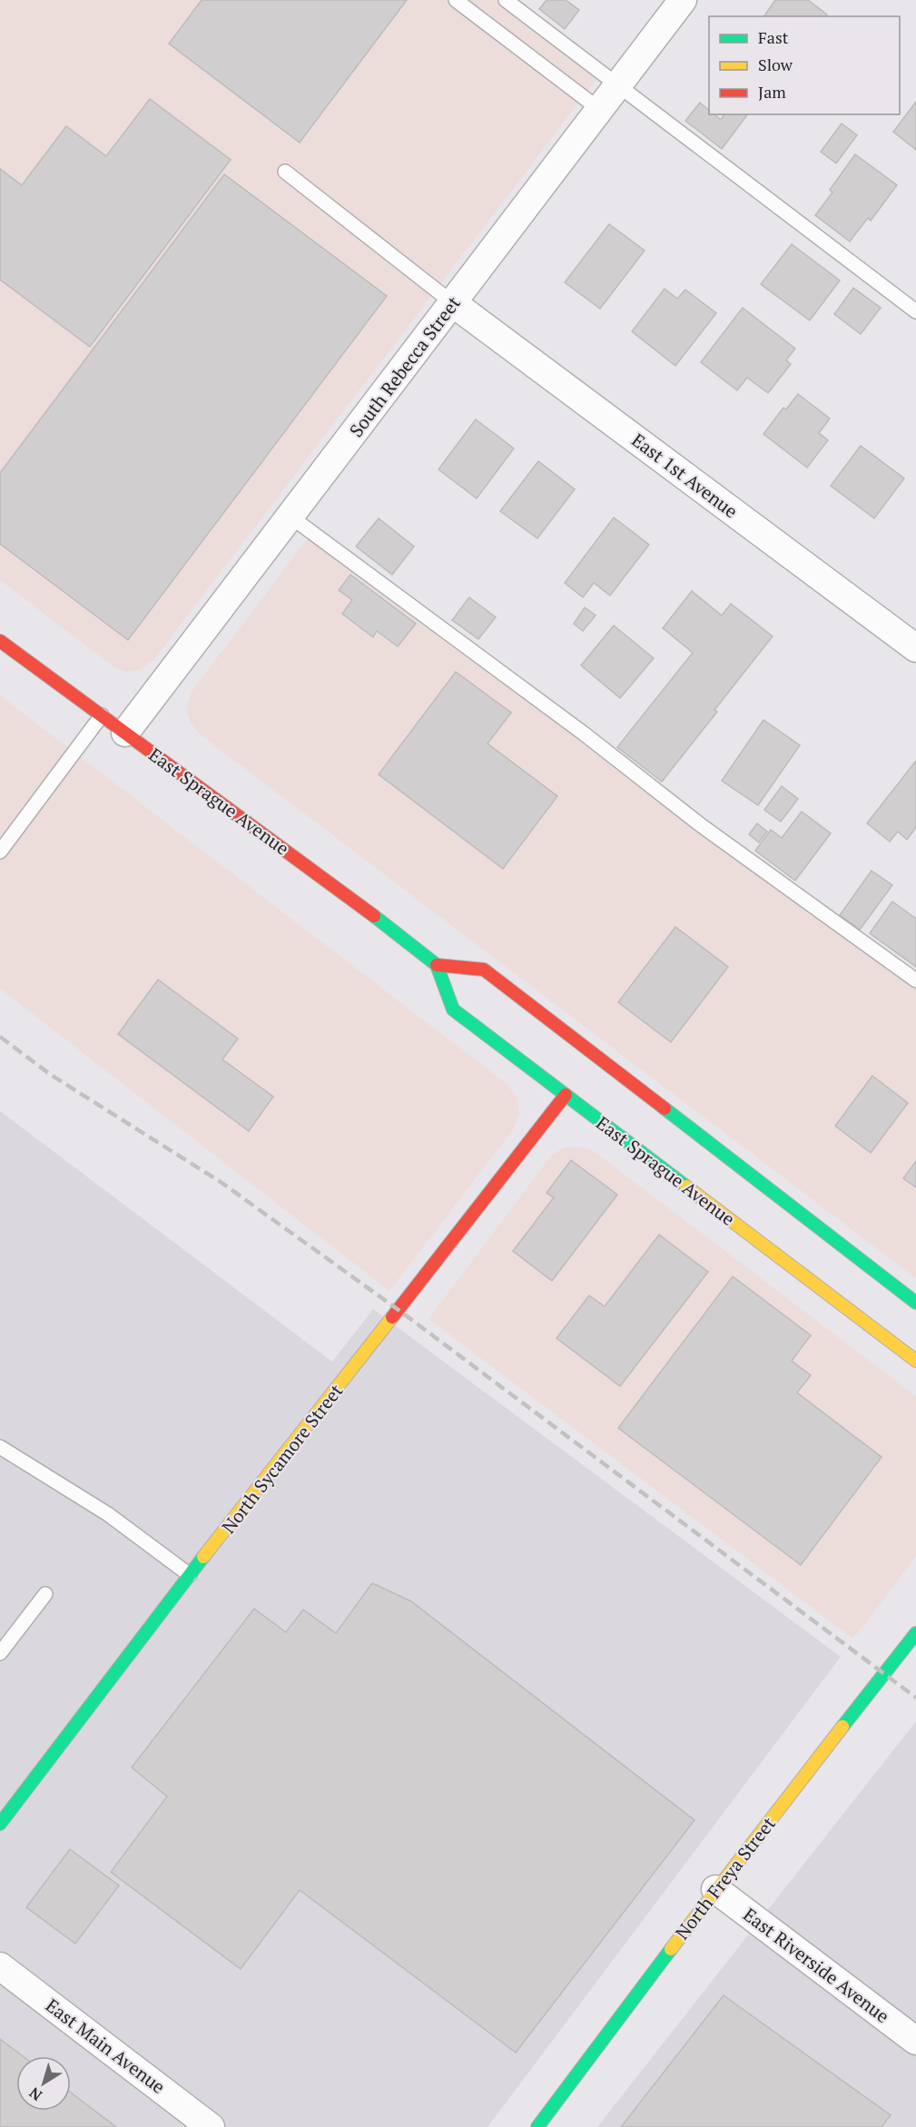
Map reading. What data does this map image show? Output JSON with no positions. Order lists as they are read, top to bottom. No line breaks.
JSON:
{"streets":{"main road":["East Sprague Avenue","North Sycamore Street","North Freya Street"],"street":["South Rebecca Street","East 1st Avenue","East Riverside Avenue","East Main Avenue"]},"crossings":[["South Rebecca Street","East 1st Avenue"],["South Rebecca Street","East Sprague Avenue"],["East Sprague Avenue","North Sycamore Street"],["North Freya Street","East Riverside Avenue"]],"legend":["Fast","Slow","Jam"],"north":"bottom left"}
